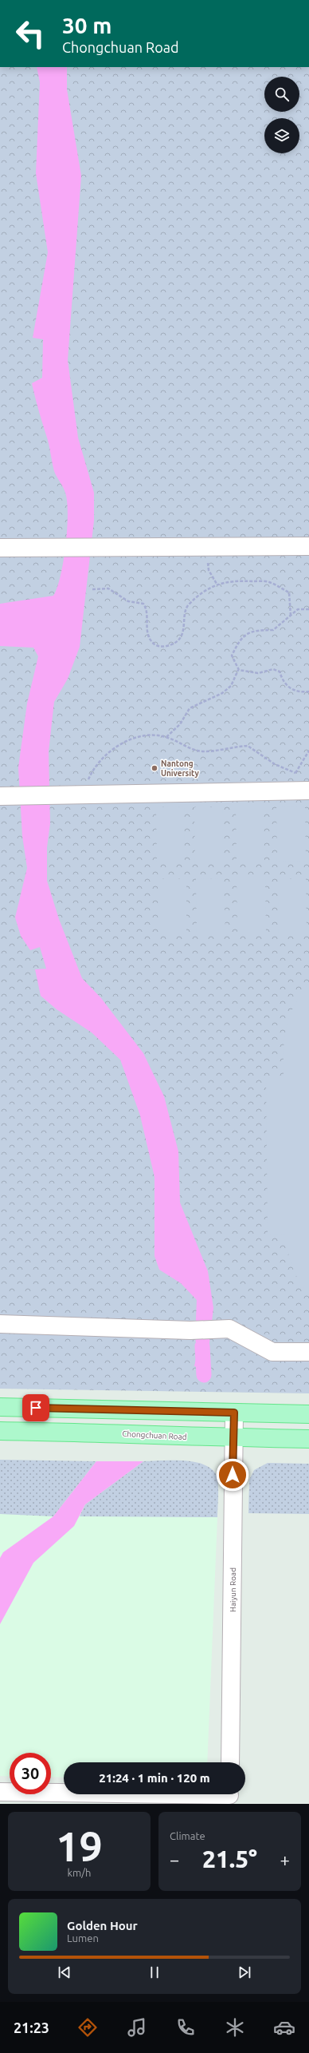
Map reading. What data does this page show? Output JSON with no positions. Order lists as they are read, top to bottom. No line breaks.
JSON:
{"streets":{"main road":["Chongchuan Road"],"street":["Haiyun Road"]},"crossings":[["Chongchuan Road","Haiyun Road"]],"places":["Nantong University"],"page":{"turn":["30 m","Chongchuan Road"],"limit":"30","trip":"21:24 · 1 min · 120 m","tile":[["19","km/h"],"Climate"],"heat":["−","21.5°","+"],"song":["Golden Hour","Lumen"],"tabs":"21:23"}}
